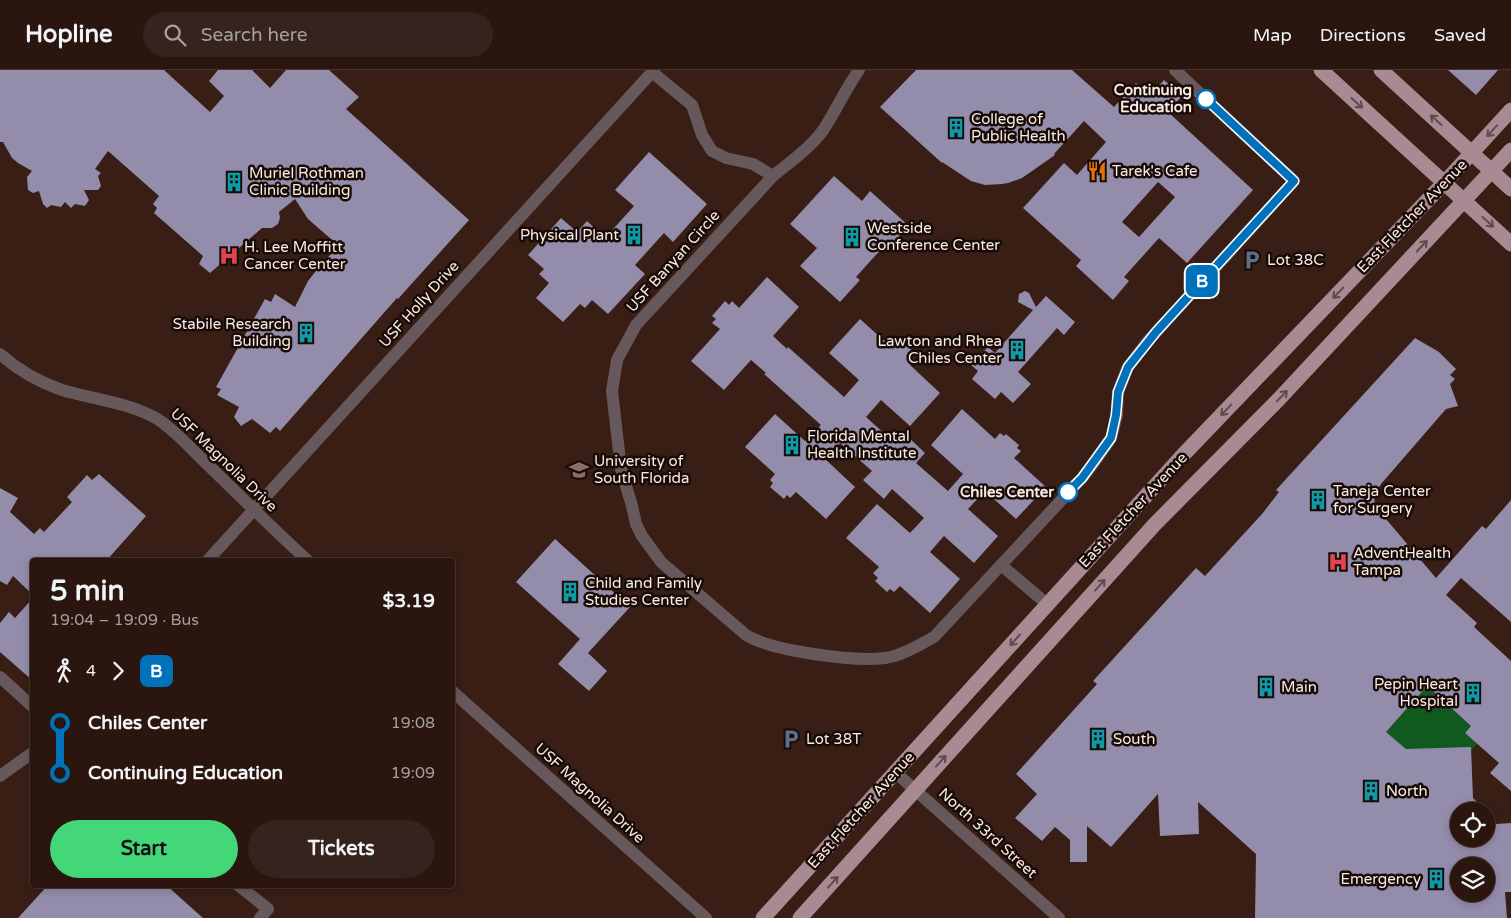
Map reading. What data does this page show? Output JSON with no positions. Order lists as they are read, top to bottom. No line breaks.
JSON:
{"streets":{"main road":["East Fletcher Avenue"],"street":["USF Banyan Circle","USF Holly Drive","USF Magnolia Drive","North 33rd Street"]},"crossings":[["East Fletcher Avenue","North 33rd Street"],["USF Holly Drive","USF Magnolia Drive"]],"places":{"other":["Continuing Education","Chiles Center"],"building":["College of Public Health","Muriel Rothman Clinic Building","Physical Plant","Westside Conference Center","Stabile Research Building","Lawton and Rhea Chiles Center","Florida Mental Health Institute","Taneja Center for Surgery","Child and Family Studies Center","Main","Pepin Heart Hospital","South","North","Emergency"],"restaurant":["Tarek's Cafe"],"hospital":["H. Lee Moffitt Cancer Center","AdventHealth Tampa"],"parking":["Lot 38C","Lot 38T"],"school or university":["University of South Florida"]},"lines":["bus line B"],"page":{"header":"Hopline","search":"Search here","nav":["Map","Directions","Saved"],"on_map":"B","heading":["5 min","19:04 – 19:09 · Bus","$3.19"],"legs":["4","B"],"list":[{"name":"Chiles Center","value":"19:08"},{"name":"Continuing Education","value":"19:09"}],"buttons":["Start","Tickets"]}}
